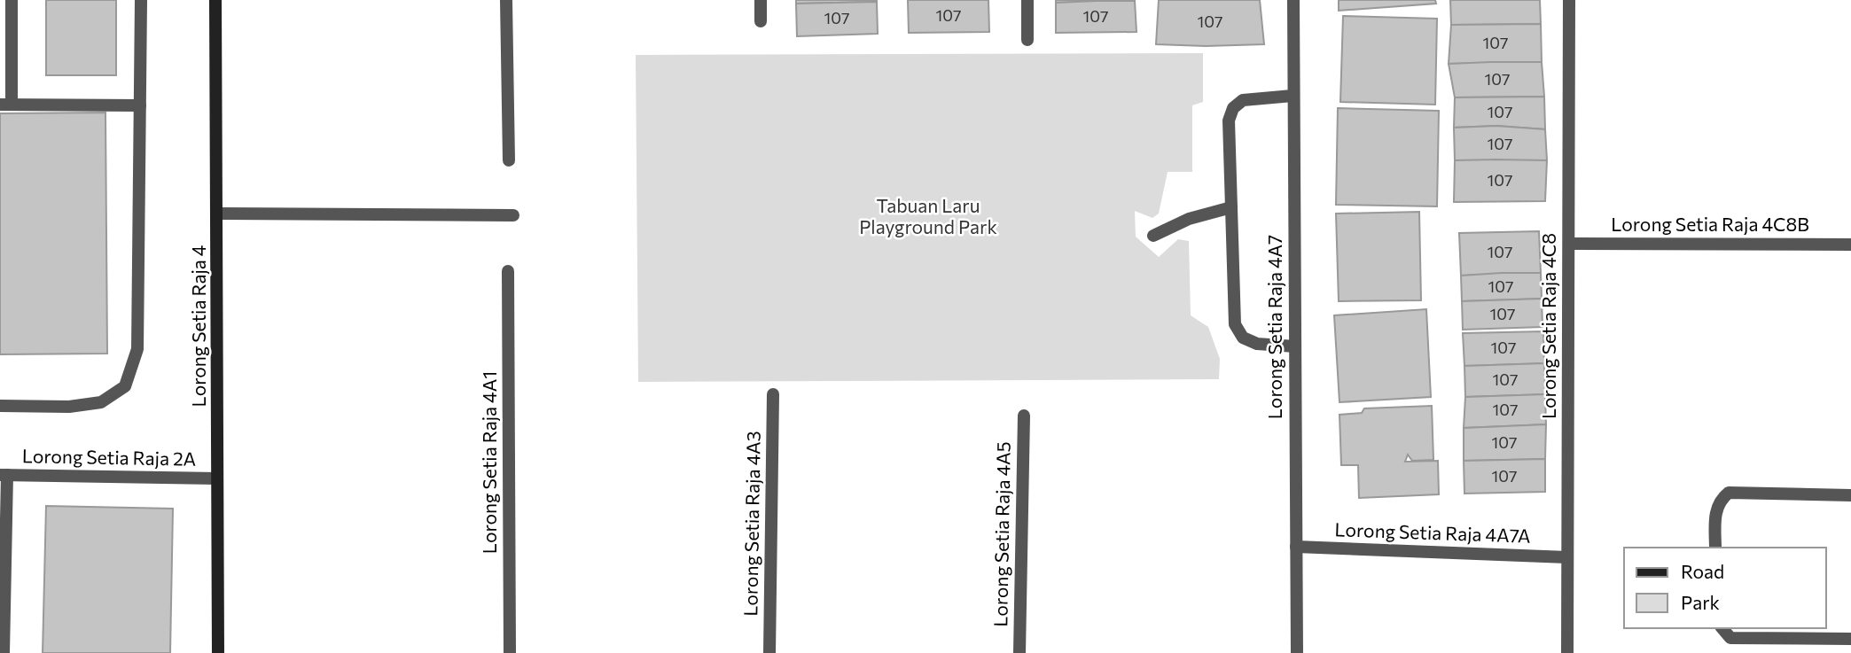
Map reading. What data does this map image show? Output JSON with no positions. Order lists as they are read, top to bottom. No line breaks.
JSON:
{"streets":{"street":["Lorong Setia Raja 4C8B","Lorong Setia Raja 4","Lorong Setia Raja 4C8","Lorong Setia Raja 4A7","Lorong Setia Raja 2A","Lorong Setia Raja 4A1","Lorong Setia Raja 4A3","Lorong Setia Raja 4A7A","Lorong Setia Raja 4A5"]},"crossings":[["Lorong Setia Raja 4C8B","Lorong Setia Raja 4C8"],["Lorong Setia Raja 4","Lorong Setia Raja 2A"],["Lorong Setia Raja 4C8","Lorong Setia Raja 4A7A"],["Lorong Setia Raja 4A7","Lorong Setia Raja 4A7A"]],"parks":["Tabuan Laru Playground Park"],"house_numbers":["107","107","107","107","107","107","107","107","107","107","107","107","107","107","107","107","107"],"legend":["Road","Park"]}
